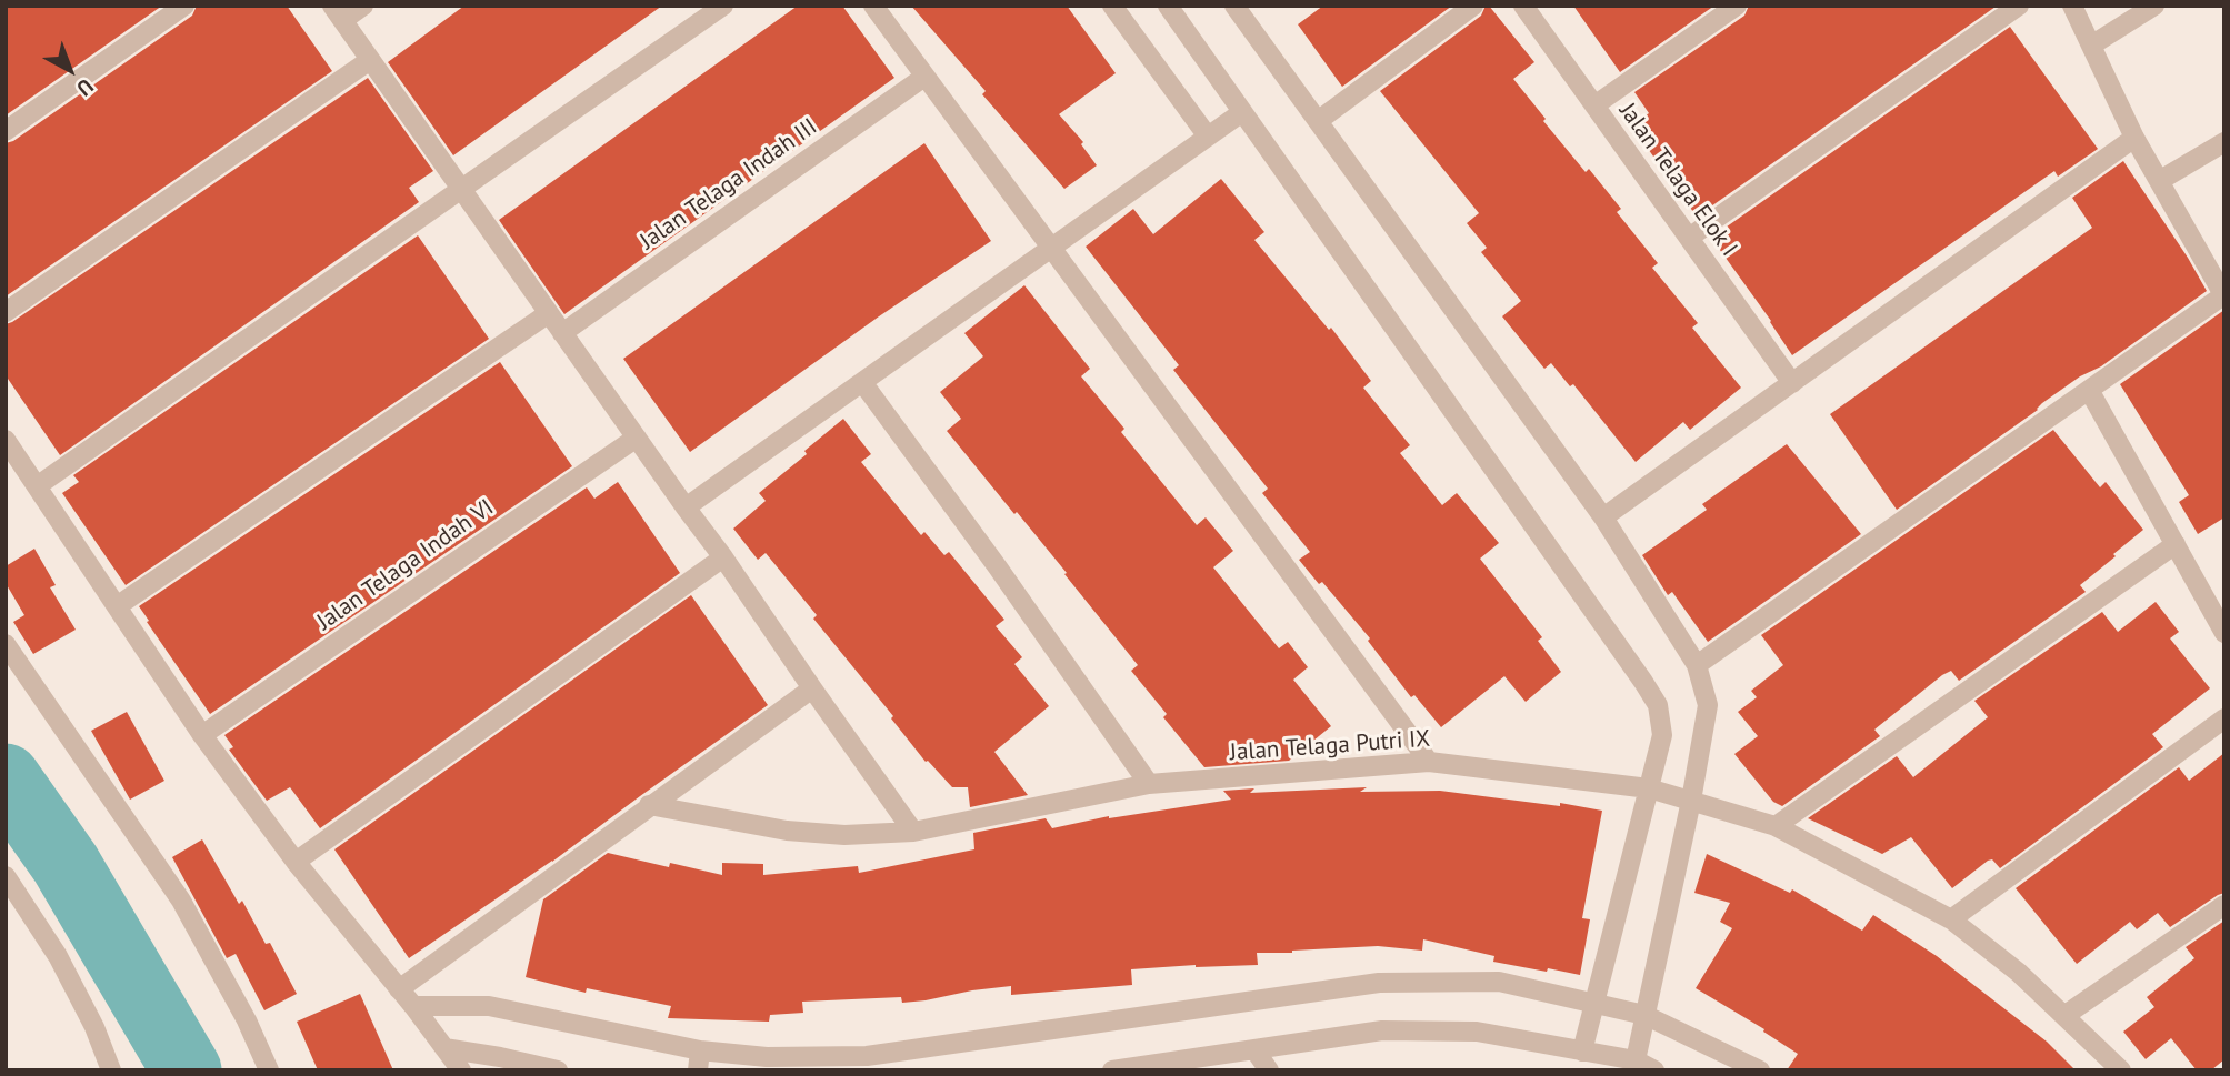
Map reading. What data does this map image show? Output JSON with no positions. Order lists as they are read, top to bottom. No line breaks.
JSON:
{"streets":{"street":["Jalan Telaga Elok I","Jalan Telaga Indah III","Jalan Telaga Indah VI","Jalan Telaga Putri IX"]},"north":"bottom right"}
